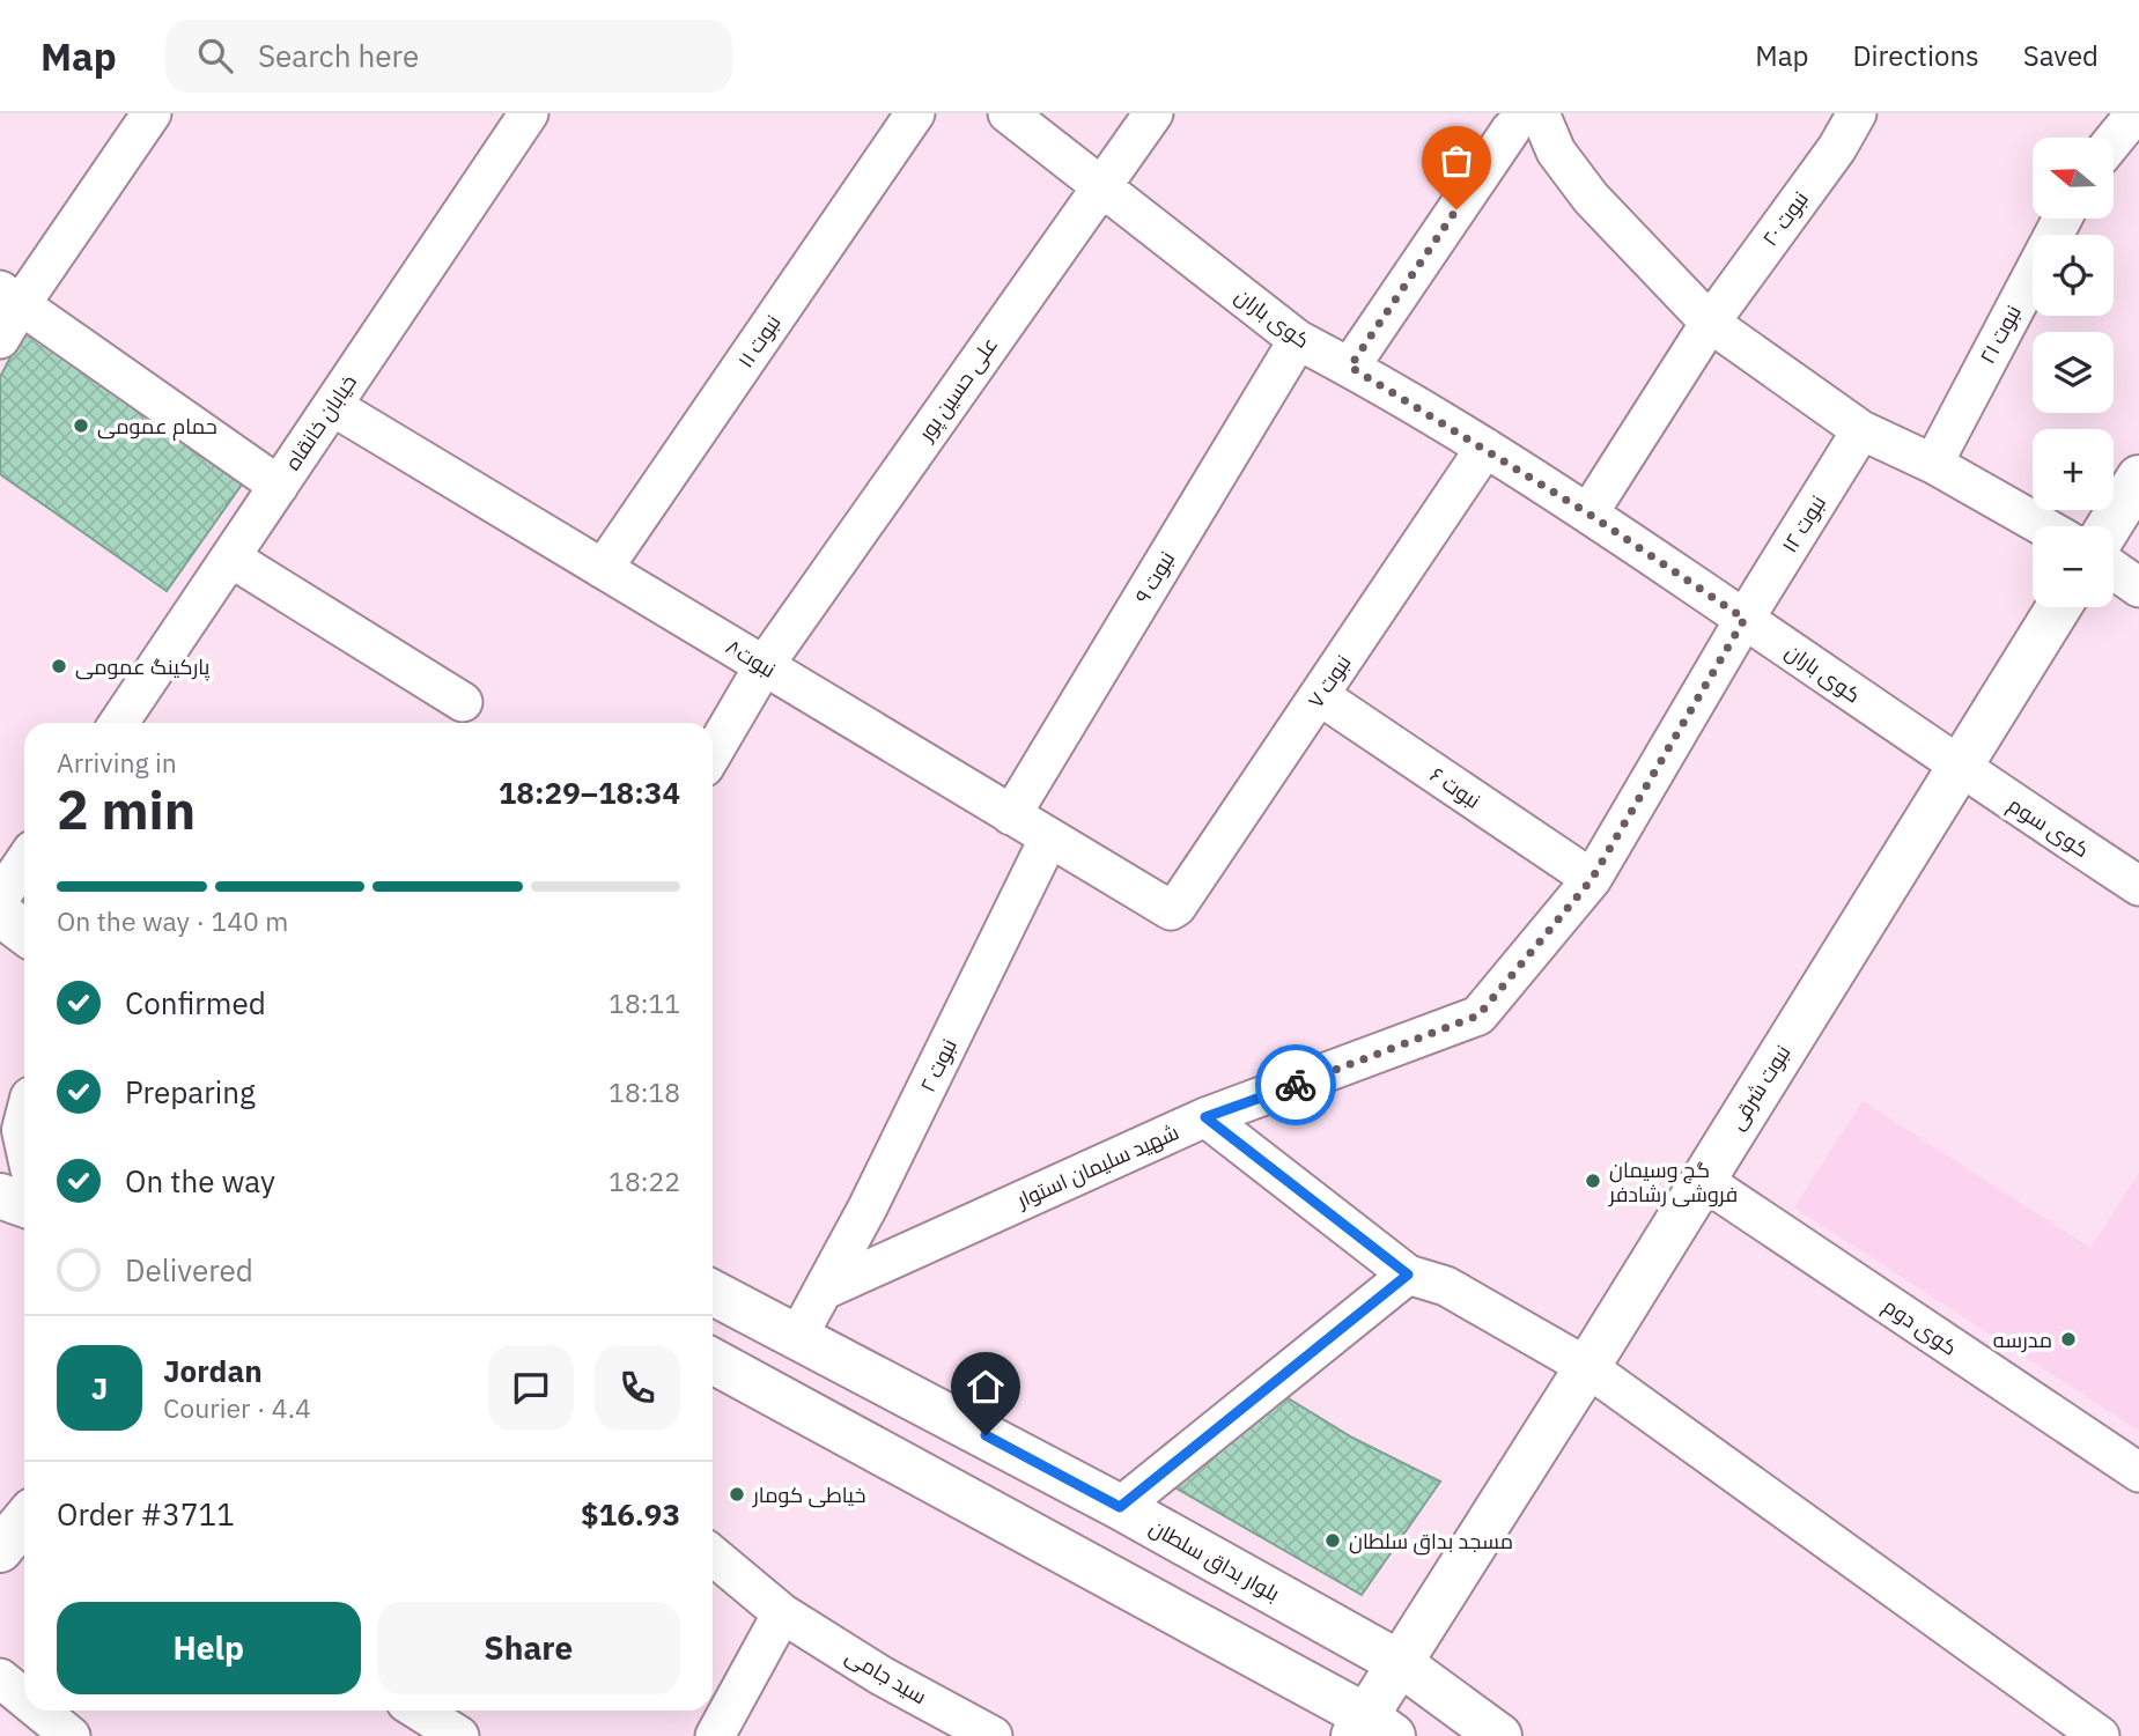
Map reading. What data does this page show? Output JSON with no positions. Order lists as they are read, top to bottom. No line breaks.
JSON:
{"streets":{"main road":["نبوت شرقی","بلوار بداق سلطان"],"street":["نبوت ۲۰","کوی باران","نبوت ۲۱","نبوت ۱۱","علی حسین پور","خیابان خانقاه","نبوت ۱۲","نبوت ۹","نبوت۸","نبوت ۷","نبوت ۶","کوی سوم","نبوت ۲","شهید سلیمان استوار","کوی دوم","سید جامی"]},"crossings":[["نبوت ۲۰","کوی باران"],["کوی باران","علی حسین پور"],["کوی باران","نبوت ۱۲"],["کوی باران","نبوت ۹"],["کوی باران","نبوت ۷"],["کوی باران","کوی سوم"],["کوی باران","نبوت شرقی"],["کوی باران","شهید سلیمان استوار"],["نبوت ۱۱","نبوت۸"],["علی حسین پور","نبوت۸"],["خیابان خانقاه","نبوت۸"],["نبوت ۱۲","شهید سلیمان استوار"],["نبوت ۹","نبوت۸"],["نبوت۸","نبوت ۷"],["نبوت۸","نبوت ۲"],["نبوت ۷","نبوت ۶"],["نبوت ۶","شهید سلیمان استوار"],["کوی سوم","نبوت شرقی"],["نبوت ۲","شهید سلیمان استوار"],["نبوت شرقی","کوی دوم"],["نبوت شرقی","بلوار بداق سلطان"]],"places":["حمام عمومی","پارکینگ عمومی","گچ وسیمان فروشی رشادفر","مدرسه","خیاطی کومار","مسجد بداق سلطان"],"north":"left","page":{"header":"Map","search":"Search here","nav":["Map","Directions","Saved"],"map_buttons":["+","−"],"heading":["2 min","Arriving in","18:29–18:34"],"panel":["Jordan","Courier · 4.4","Order #3711","$16.93"],"bar":"On the way · 140 m","list":[["Confirmed","18:11"],["Preparing","18:18"],["On the way","18:22"],"Delivered"],"round":"J","buttons":["Help","Share"]}}
